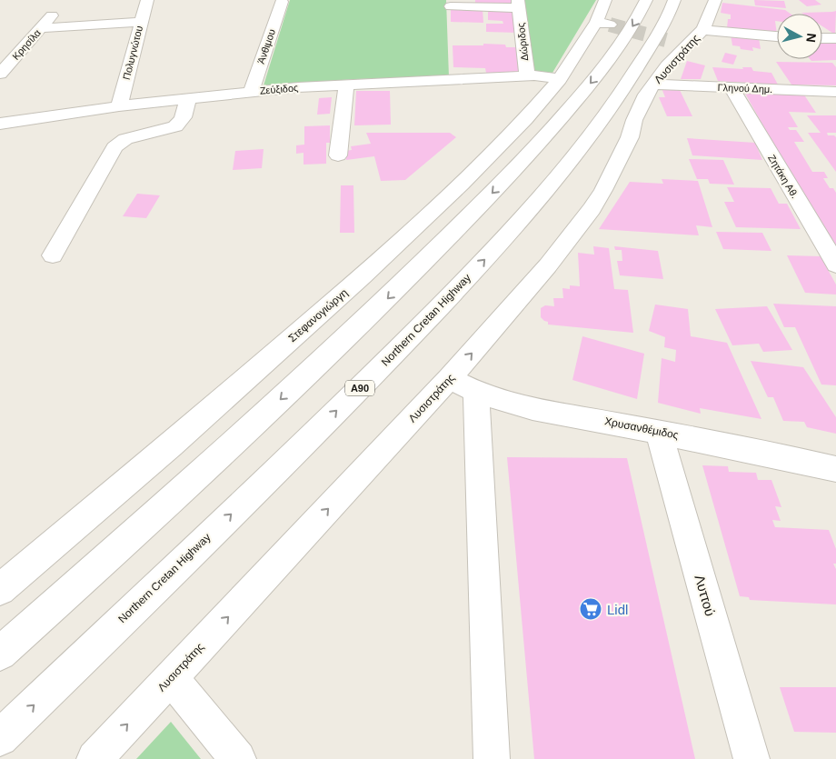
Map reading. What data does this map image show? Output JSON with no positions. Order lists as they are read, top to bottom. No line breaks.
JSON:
{"streets":{"main road":["Δώριδος","Κρησίλα","Άνθιμου","Πολυγνώτου","Λυσιστράτης","Γληνού Δημ.","Ζεύξιδος","Ζητάκη Αθ.","Στεφανογιώργη","Northern Cretan Highway","Α90","Χρυσανθέμιδος","Λυττού"]},"crossings":[["Δώριδος","Ζεύξιδος"],["Άνθιμου","Ζεύξιδος"],["Πολυγνώτου","Ζεύξιδος"],["Λυσιστράτης","Γληνού Δημ."],["Λυσιστράτης","Χρυσανθέμιδος"],["Γληνού Δημ.","Ζητάκη Αθ."],["Ζεύξιδος","Στεφανογιώργη"],["Χρυσανθέμιδος","Λυττού"]],"places":{"supermarket":["Lidl"]},"north":"right"}
